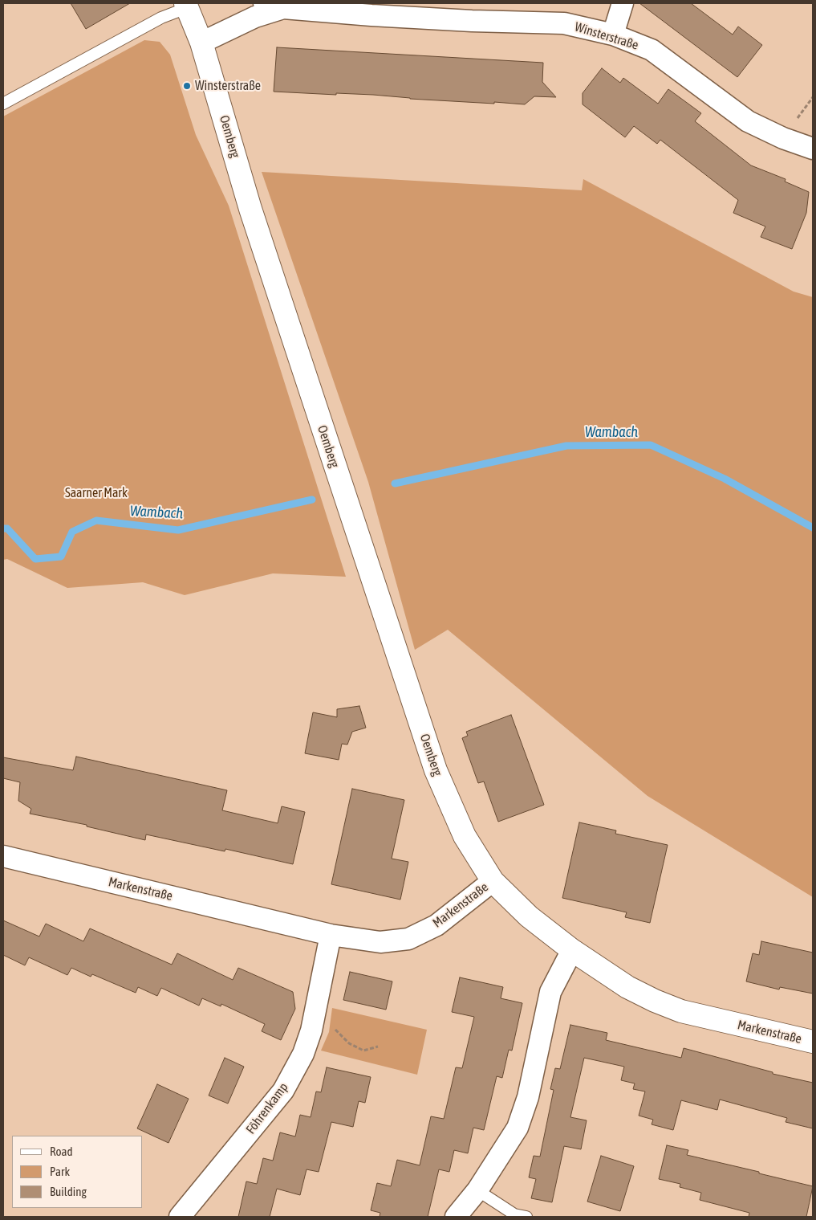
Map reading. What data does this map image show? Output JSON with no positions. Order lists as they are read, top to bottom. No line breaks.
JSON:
{"streets":{"street":["Winsterstraße","Oemberg","Markenstraße","Föhrenkamp"]},"crossings":[["Winsterstraße","Oemberg"],["Oemberg","Markenstraße"],["Markenstraße","Föhrenkamp"]],"water":["Wambach"],"parks":["Saarner Mark"],"places":["Winsterstraße"],"legend":["Road","Park","Building"]}
